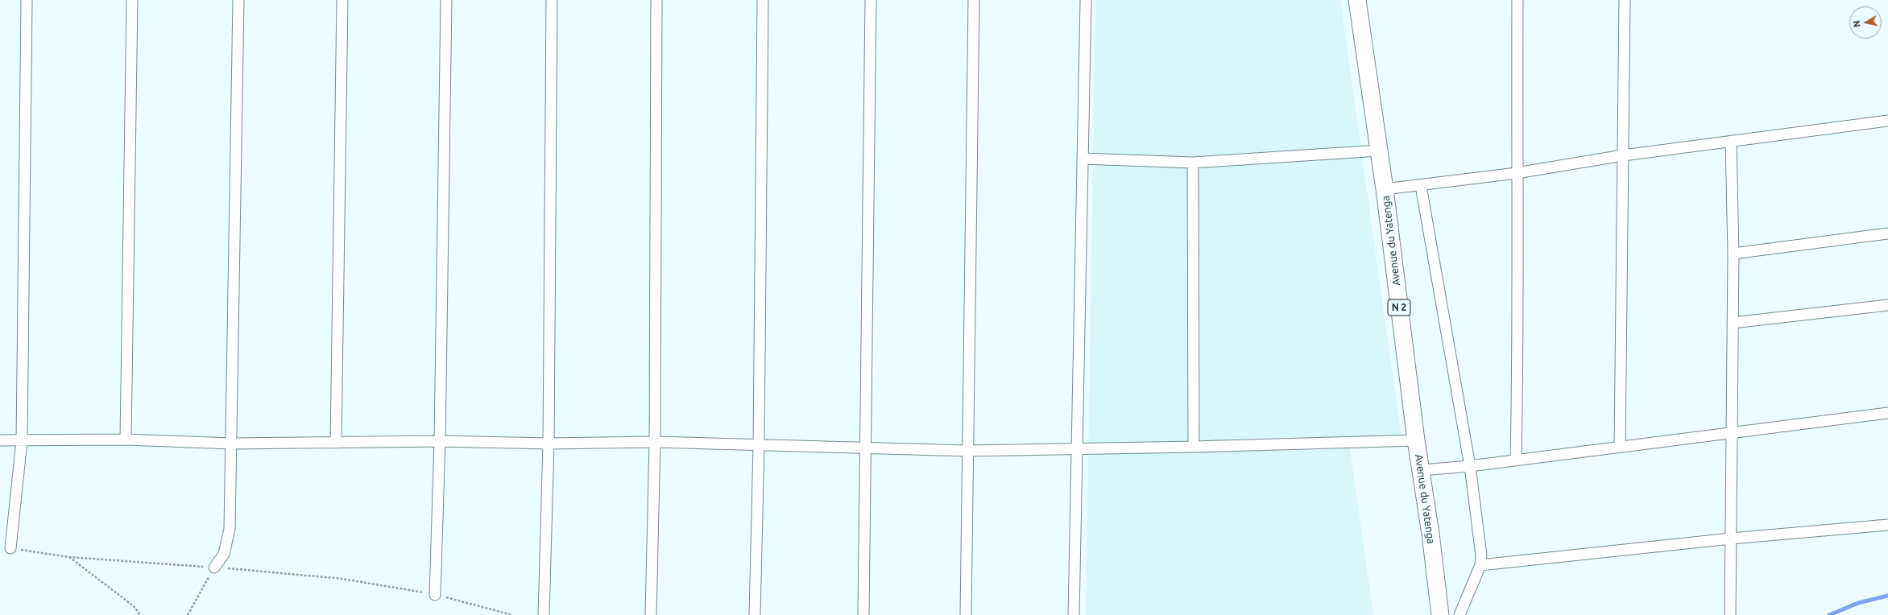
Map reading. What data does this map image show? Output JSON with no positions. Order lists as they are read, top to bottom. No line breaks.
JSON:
{"streets":{"main road":["Avenue du Yatenga","N 2"]},"north":"left"}
